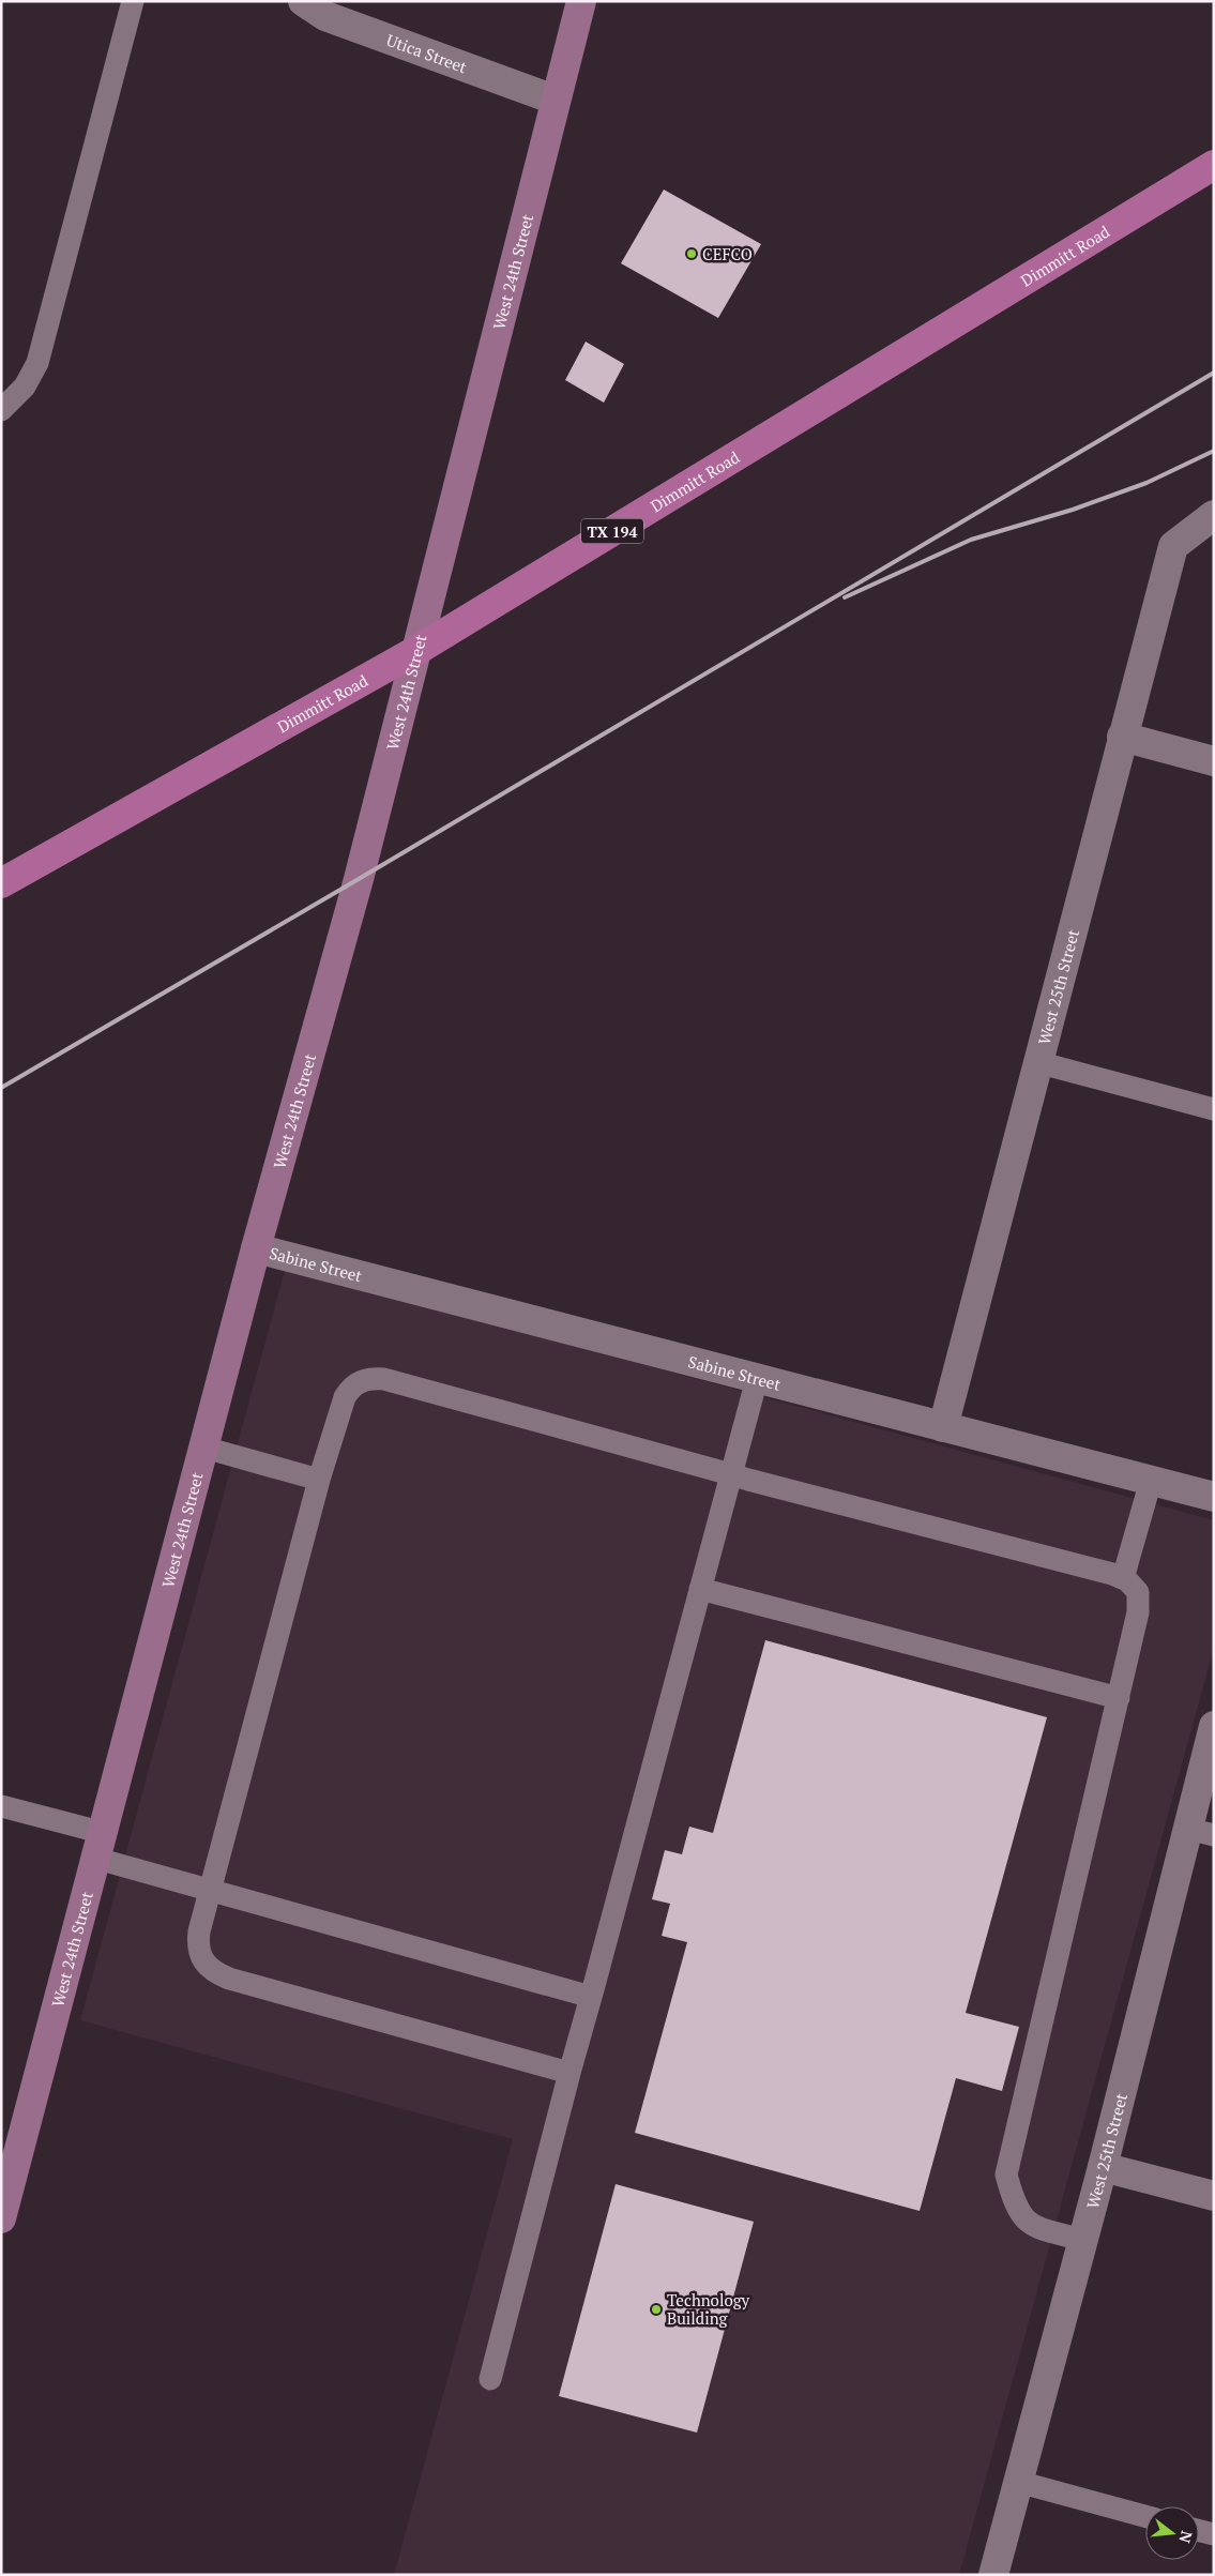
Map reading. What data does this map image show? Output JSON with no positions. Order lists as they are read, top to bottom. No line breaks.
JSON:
{"streets":{"main road":["Dimmitt Road","West 24th Street","TX 194"],"street":["Utica Street","West 25th Street","Sabine Street"]},"crossings":[["Utica Street","West 24th Street"],["Dimmitt Road","West 24th Street"],["West 24th Street","Sabine Street"],["West 25th Street","Sabine Street"]],"places":["CEFCO","Technology Building"],"north":"right"}
